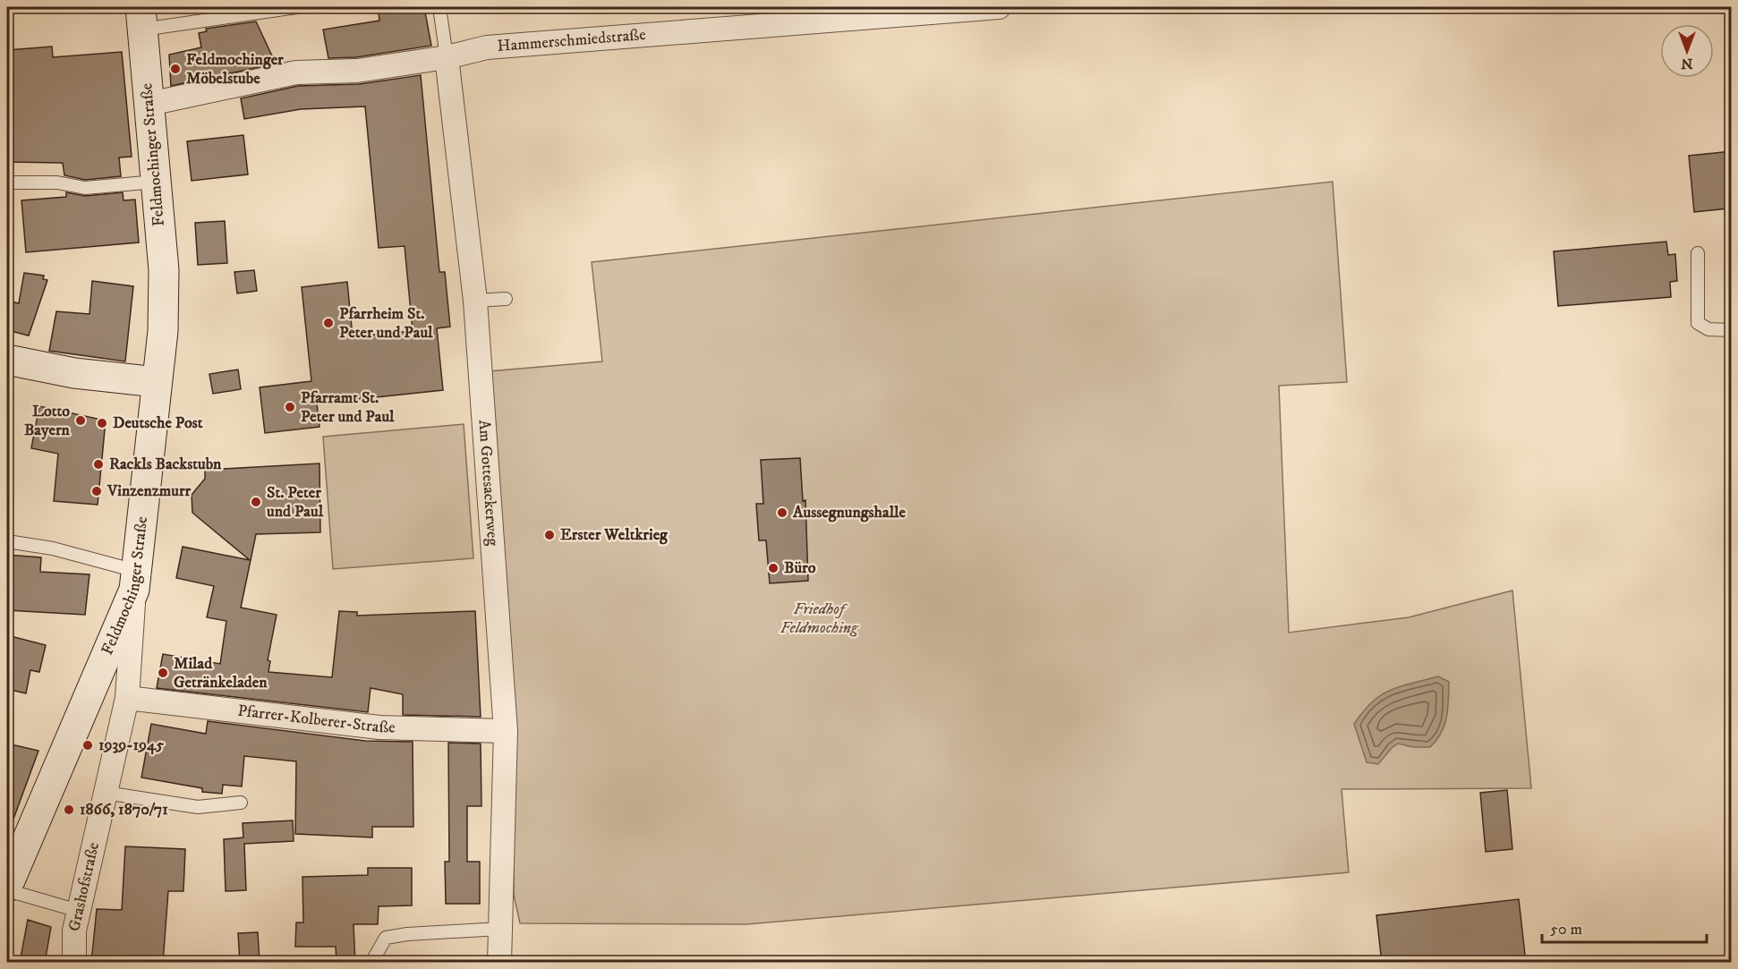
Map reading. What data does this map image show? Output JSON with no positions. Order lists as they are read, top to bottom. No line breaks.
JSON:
{"streets":{"main road":["Feldmochinger Straße"],"street":["Hammerschmiedstraße","Am Gottesackerweg","Pfarrer-Kolberer-Straße","Grashofstraße"]},"crossings":[["Hammerschmiedstraße","Feldmochinger Straße"],["Hammerschmiedstraße","Am Gottesackerweg"],["Feldmochinger Straße","Grashofstraße"],["Am Gottesackerweg","Pfarrer-Kolberer-Straße"],["Pfarrer-Kolberer-Straße","Grashofstraße"]],"parks":["Friedhof Feldmoching"],"places":["Feldmochinger Möbelstube","Pfarrheim St. Peter und Paul","Pfarramt St. Peter und Paul","Lotto Bayern","Deutsche Post","Rackls Backstubn","Vinzenzmurr","St. Peter und Paul","Aussegnungshalle","Erster Weltkrieg","Büro","Milad Getränkeladen","1939-1945","1866, 1870/71"],"scale_bar":"50 m","north":"bottom"}
